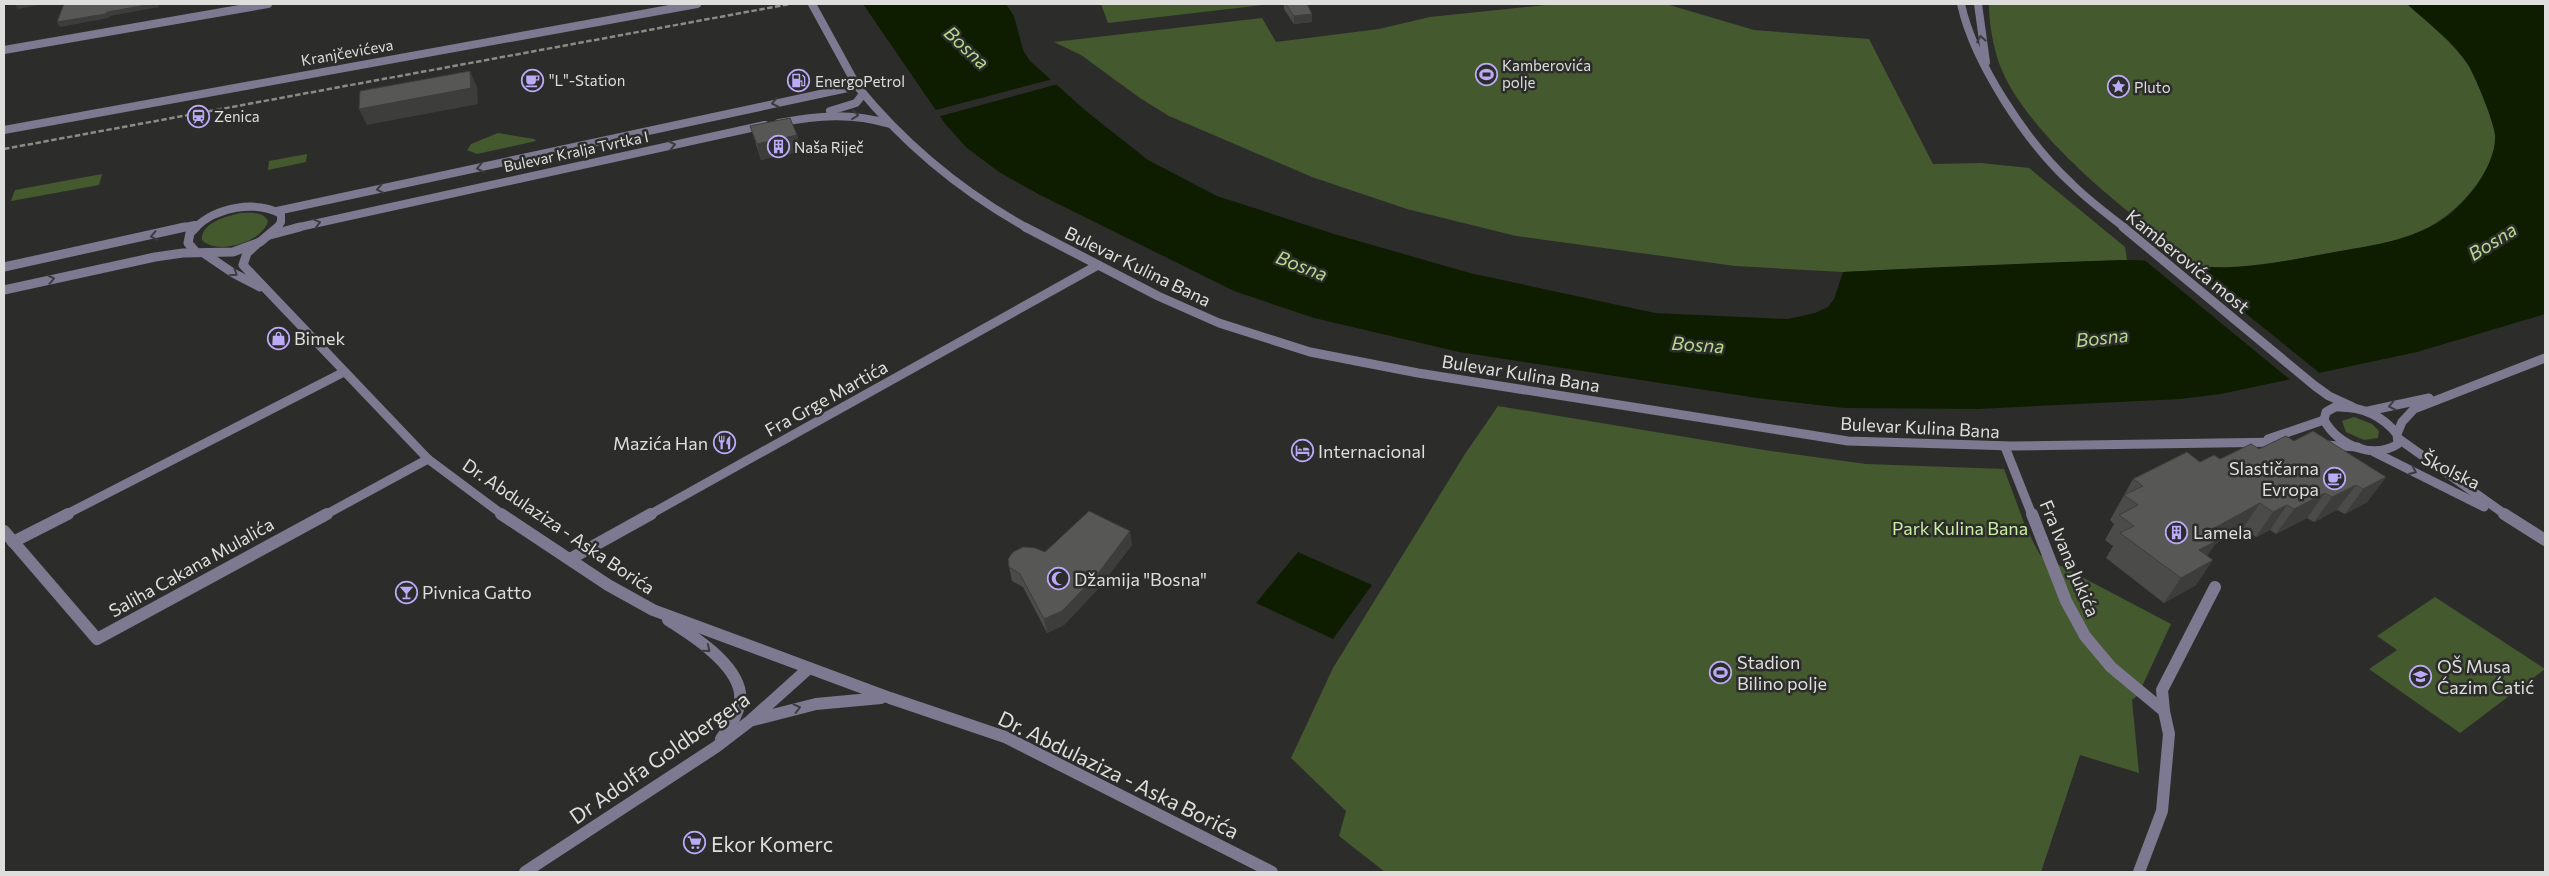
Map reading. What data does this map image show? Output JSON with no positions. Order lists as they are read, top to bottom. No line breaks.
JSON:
{"streets":{"street":["Kranjčevićeva","Bulevar Kralja Tvrtka I","Kamberovića most","Bulevar Kulina Bana","Fra Grge Martića","Školska","Dr. Abdulaziza - Aska Borića","Fra Ivana Jukića","Saliha Cakana Mulalića","Dr Adolfa Goldbergera"]},"crossings":[["Bulevar Kralja Tvrtka I","Bulevar Kulina Bana"],["Bulevar Kralja Tvrtka I","Dr. Abdulaziza - Aska Borića"],["Bulevar Kulina Bana","Fra Grge Martića"],["Bulevar Kulina Bana","Školska"],["Bulevar Kulina Bana","Fra Ivana Jukića"],["Fra Grge Martića","Dr. Abdulaziza - Aska Borića"],["Dr. Abdulaziza - Aska Borića","Saliha Cakana Mulalića"],["Dr. Abdulaziza - Aska Borića","Dr Adolfa Goldbergera"]],"water":["Bosna"],"parks":["Park Kulina Bana"],"places":{"sports":["Kamberovića polje","Stadion Bilino polje"],"cafe":["\"L\"-Station","Slastičarna Evropa"],"fuel station":["EnergoPetrol"],"place":["Pluto"],"station":["Zenica"],"building":["Naša Riječ","Lamela"],"shop":["Bimek"],"restaurant":["Mazića Han"],"hotel":["Internacional"],"mosque":["Džamija \"Bosna\""],"bar":["Pivnica Gatto"],"school or university":["OŠ Musa Ćazim Ćatić"],"supermarket":["Ekor Komerc"]}}
